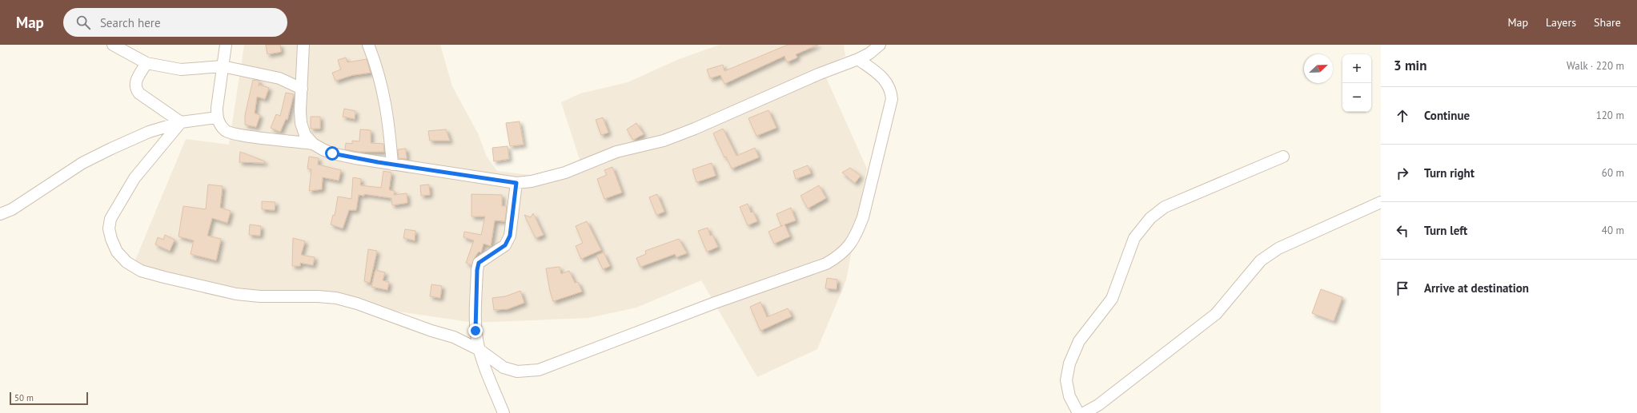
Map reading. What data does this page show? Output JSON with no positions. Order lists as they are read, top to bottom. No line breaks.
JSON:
{"scale_bar":"50 m","north":"top right","page":{"header":"Map","search":"Search here","nav":["Map","Layers","Share"],"heading":["3 min","Walk · 220 m"],"map_buttons":["+","−"],"list":[["Continue","120 m"],["Turn right","60 m"],["Turn left","40 m"],"Arrive at destination"],"scale":"50 m"}}
